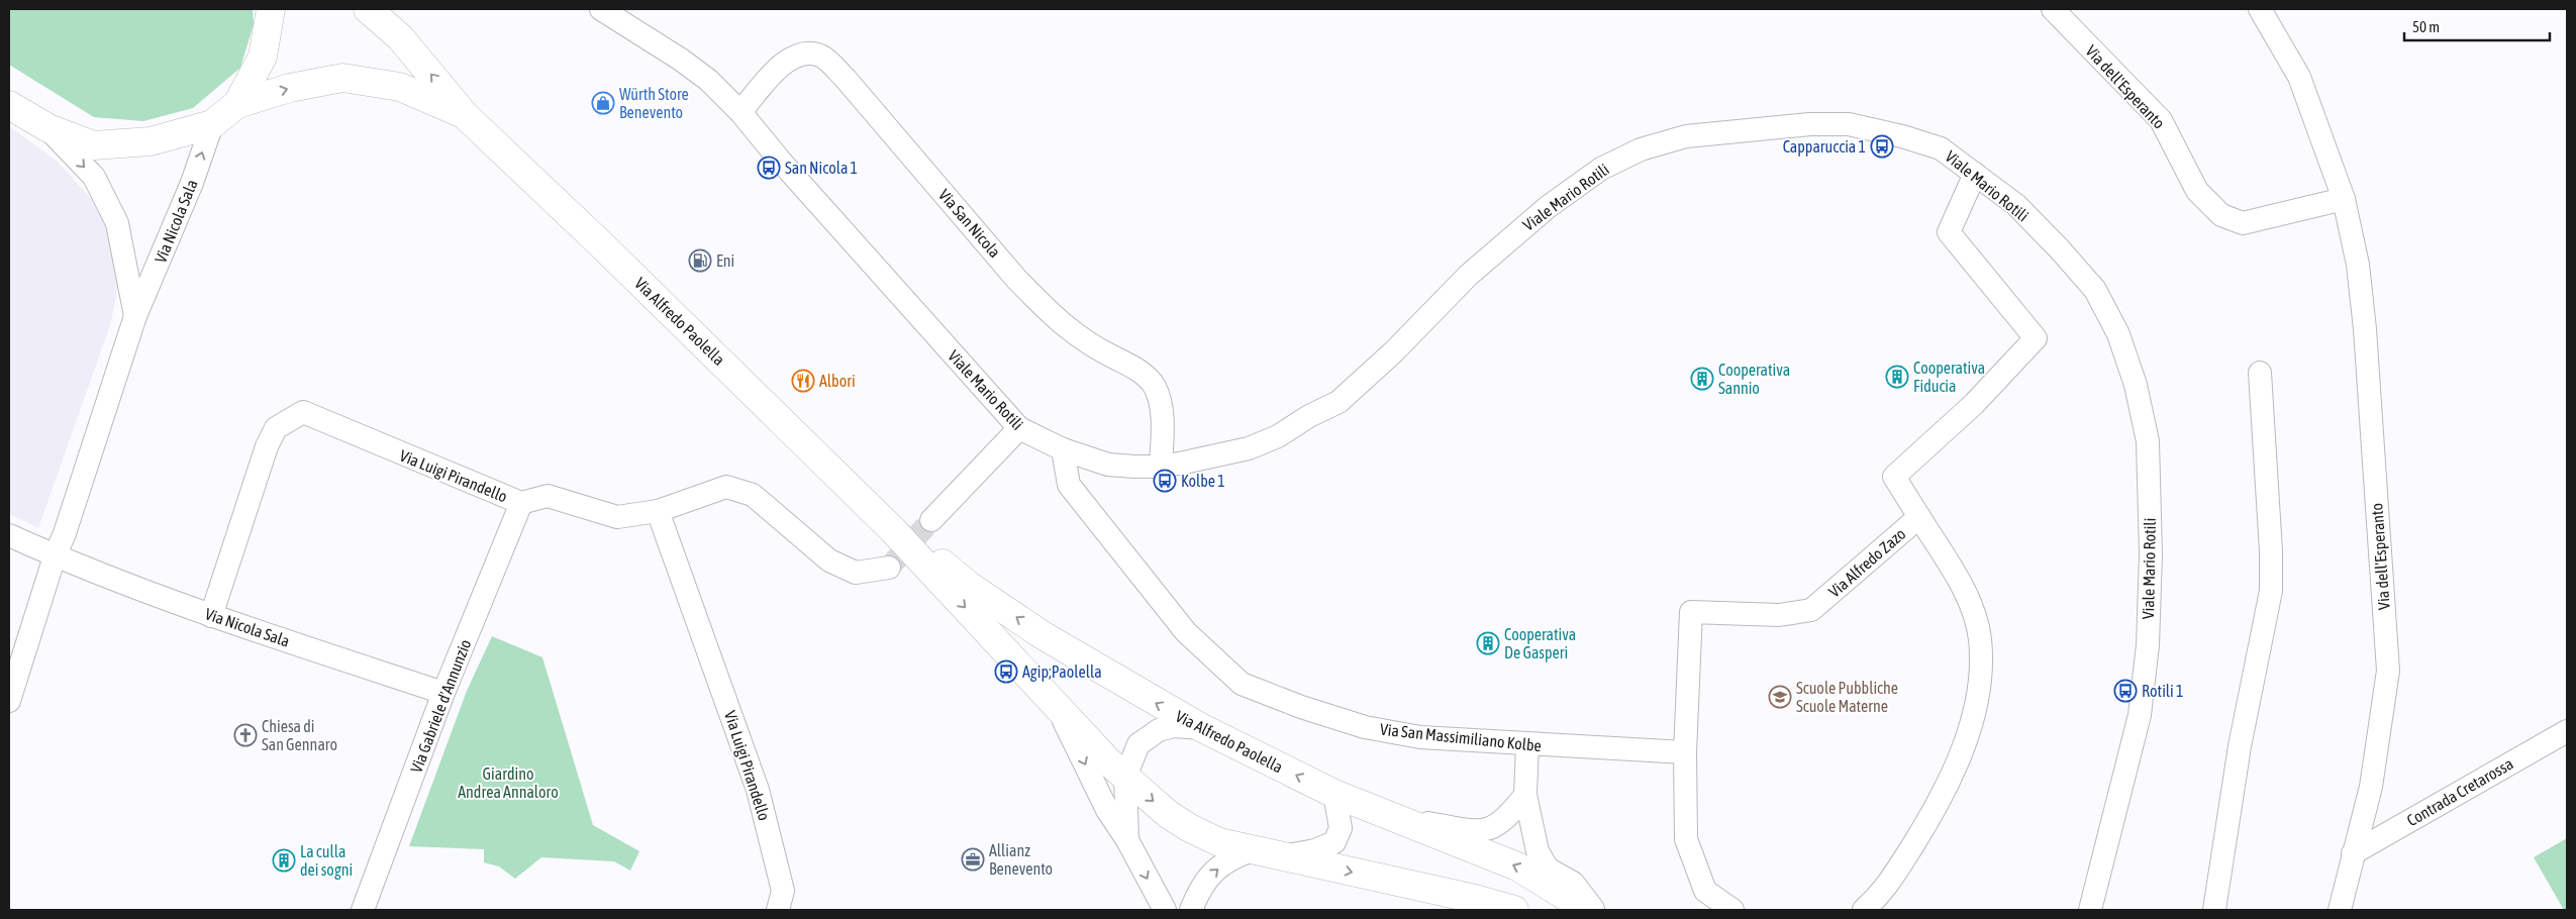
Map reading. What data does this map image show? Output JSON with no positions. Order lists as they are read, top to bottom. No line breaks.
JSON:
{"streets":{"main road":["Via Alfredo Paolella"],"street":["Via dell'Esperanto","Viale Mario Rotili","Via Nicola Sala","Via San Nicola","Via Luigi Pirandello","Via Alfredo Zazo","Via Gabriele d'Annunzio","Via San Massimiliano Kolbe","Contrada Cretarossa"]},"crossings":[["Via dell'Esperanto","Contrada Cretarossa"],["Viale Mario Rotili","Via San Nicola"],["Viale Mario Rotili","Via San Massimiliano Kolbe"],["Via Nicola Sala","Via Luigi Pirandello"],["Via Nicola Sala","Via Gabriele d'Annunzio"],["Via Luigi Pirandello","Via Gabriele d'Annunzio"],["Via Alfredo Zazo","Via San Massimiliano Kolbe"]],"parks":["Giardino Andrea Annaloro"],"places":{"shop":["Würth Store Benevento"],"bus stop":["Capparuccia 1","San Nicola 1","Kolbe 1","Agip;Paolella","Rotili 1"],"fuel station":["Eni"],"building":["Cooperativa Fiducia","Cooperativa Sannio","Cooperativa De Gasperi","La culla dei sogni"],"restaurant":["Albori"],"school or university":["Scuole Pubbliche Scuole Materne"],"church":["Chiesa di San Gennaro"],"office":["Allianz Benevento"]},"scale_bar":"50 m"}
